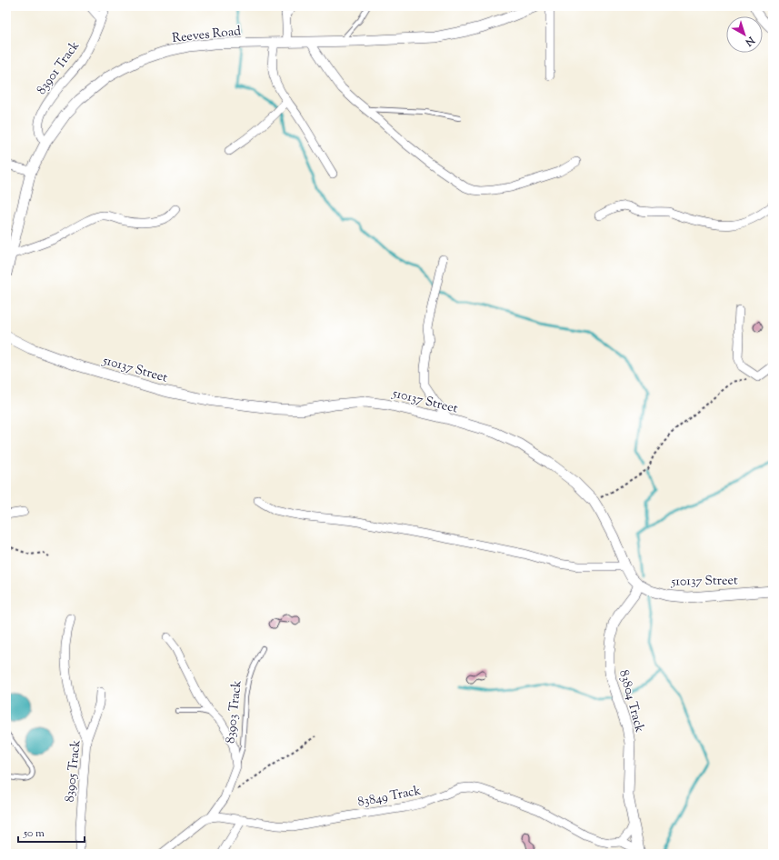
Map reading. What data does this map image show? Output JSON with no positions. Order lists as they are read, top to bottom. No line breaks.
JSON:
{"streets":{"street":["Reeves Road","83901 Track","510137 Street","83804 Track","83903 Track","83905 Track","83849 Track"]},"crossings":[["Reeves Road","83901 Track"],["510137 Street","83804 Track"],["83903 Track","83849 Track"]],"scale_bar":"50 m","north":"bottom right"}
